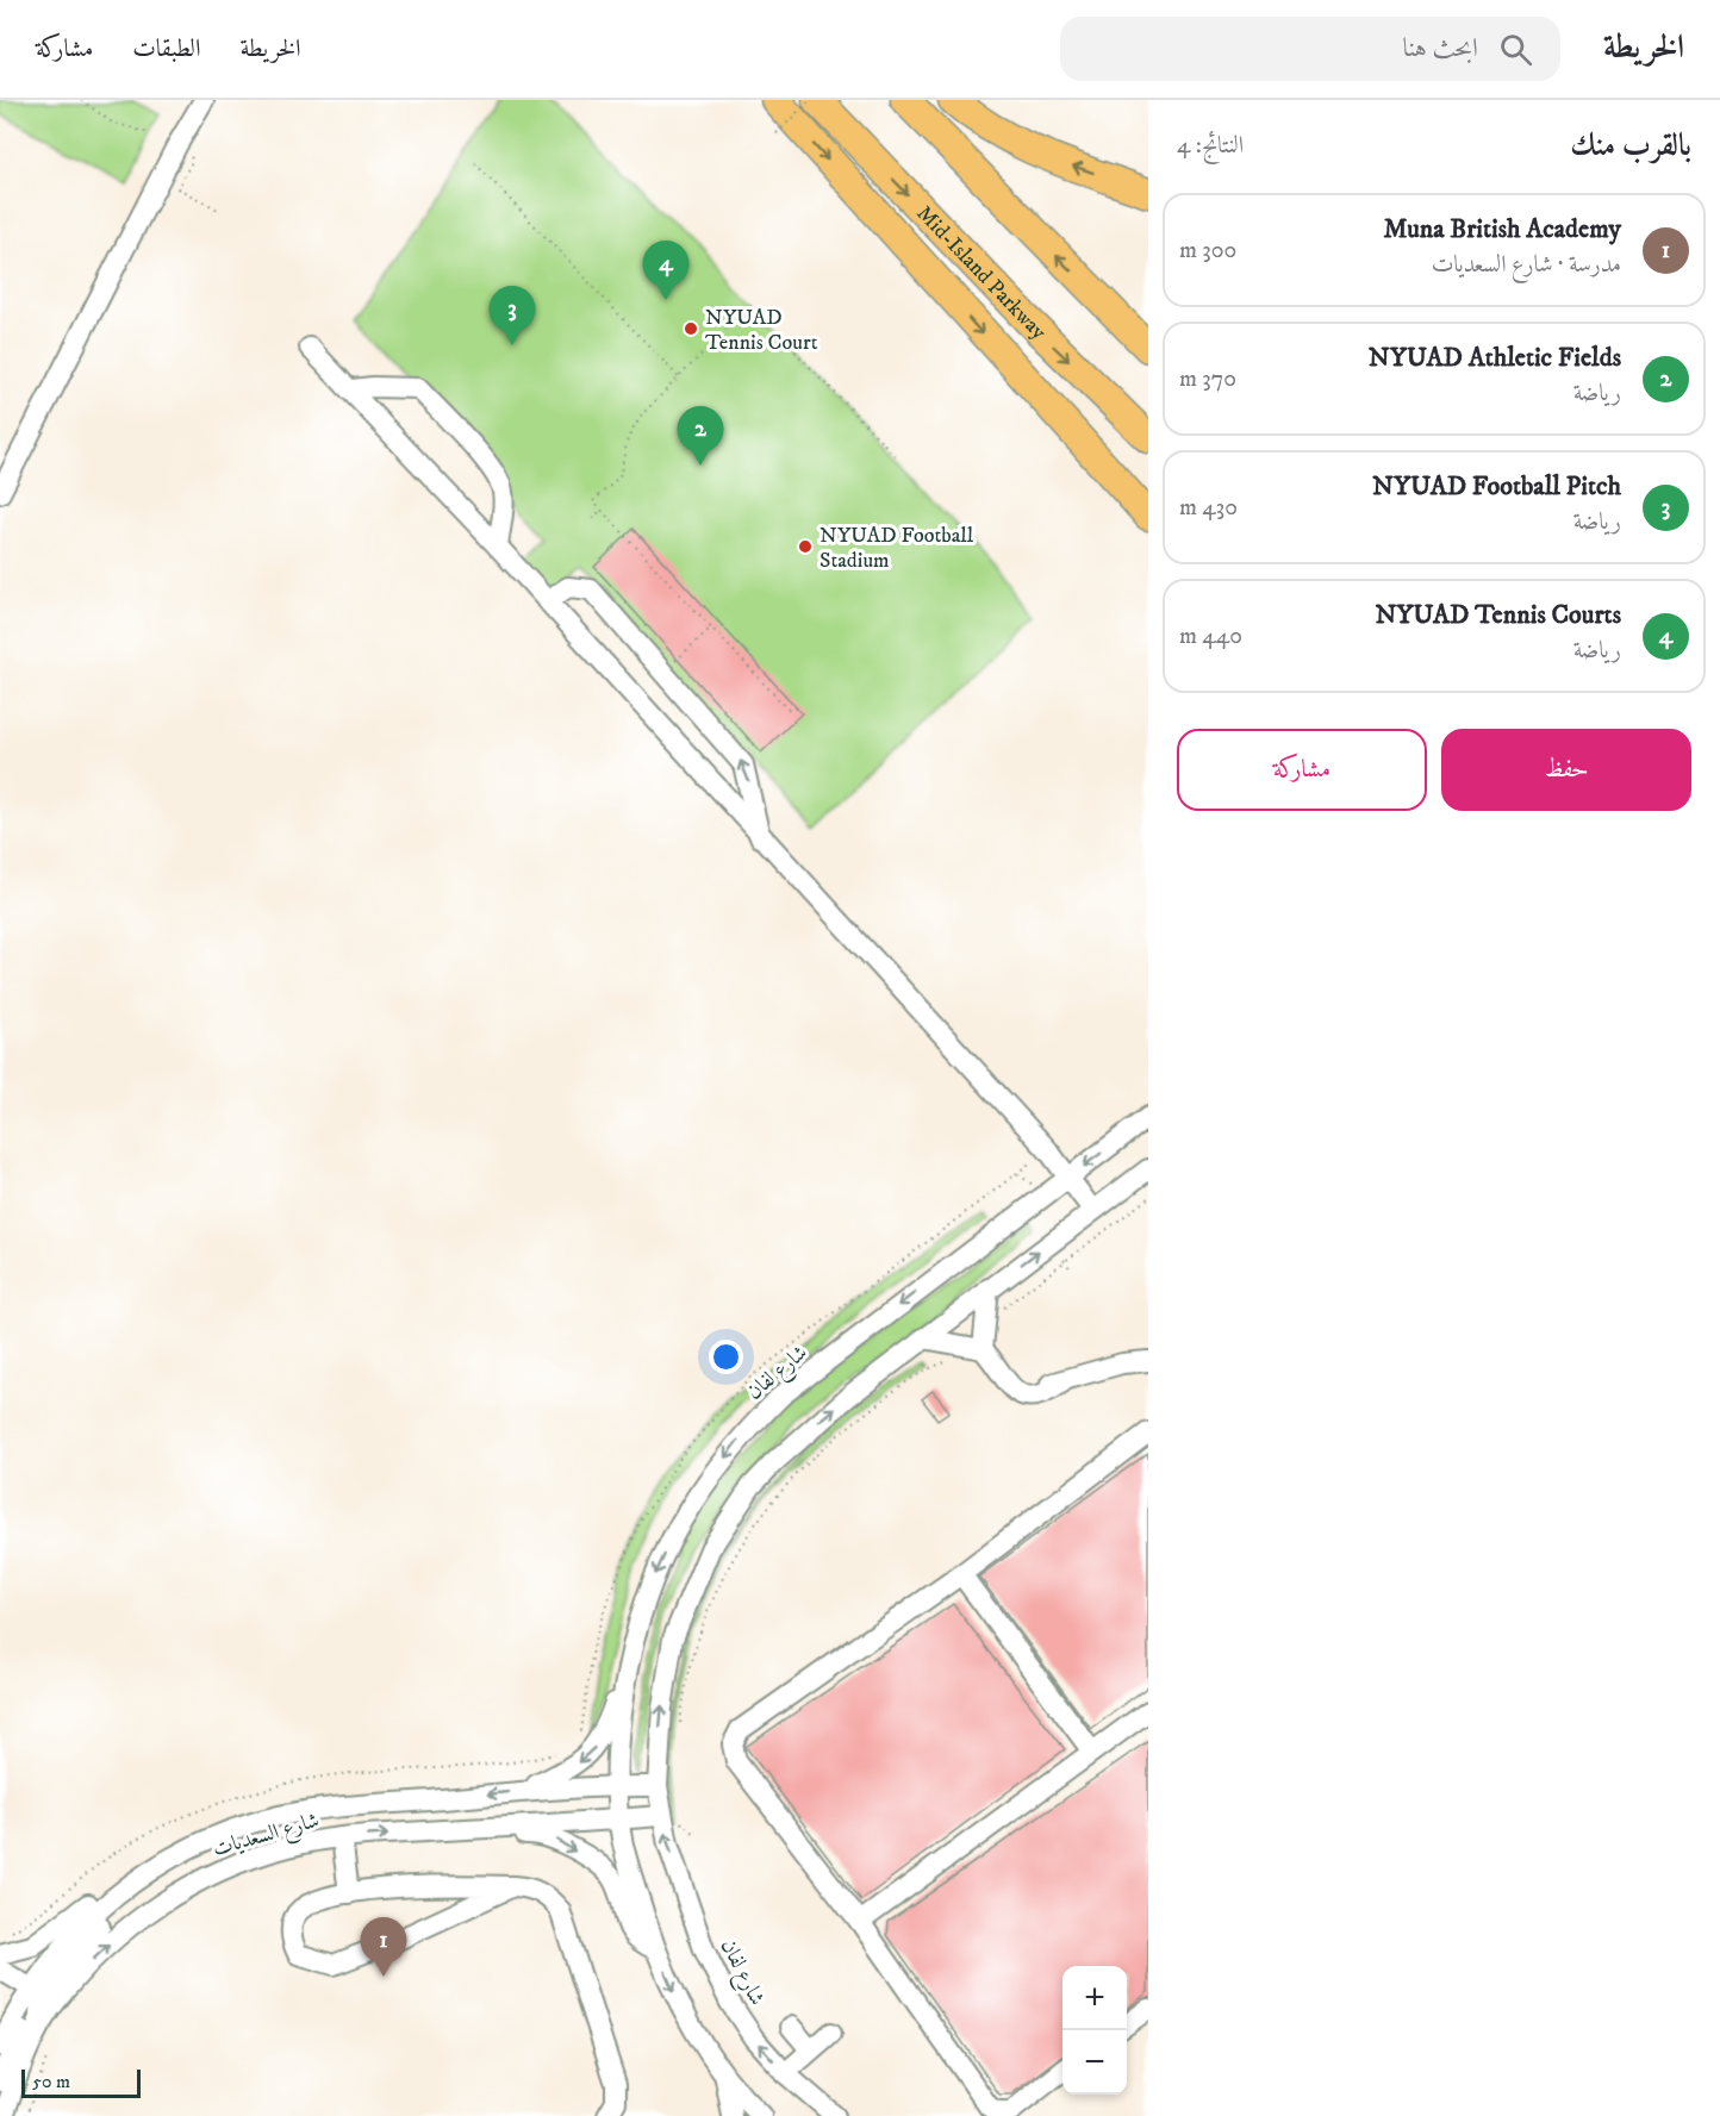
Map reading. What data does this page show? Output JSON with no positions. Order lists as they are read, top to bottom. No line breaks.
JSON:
{"streets":{"highway":["Mid-Island Parkway"],"street":["شارع لفان","شارع السعديات"]},"crossings":[["شارع لفان","شارع السعديات"]],"places":["NYUAD Tennis Court","NYUAD Football Stadium"],"scale_bar":"50 m","page":{"header":"الخريطة","search":"ابحث هنا","nav":["الخريطة","الطبقات","مشاركة"],"heading":["بالقرب منك","النتائج: 4"],"list":[{"mark":"1","name":"Muna British Academy","note":"مدرسة · شارع السعديات","value":"300 m"},{"mark":"2","name":"NYUAD Athletic Fields","note":"رياضة","value":"370 m"},{"mark":"3","name":"NYUAD Football Pitch","note":"رياضة","value":"430 m"},{"mark":"4","name":"NYUAD Tennis Courts","note":"رياضة","value":"440 m"}],"pins":["4","3","2","1"],"buttons":["حفظ","مشاركة"],"map_buttons":["+","−"],"scale":"50 m"}}
